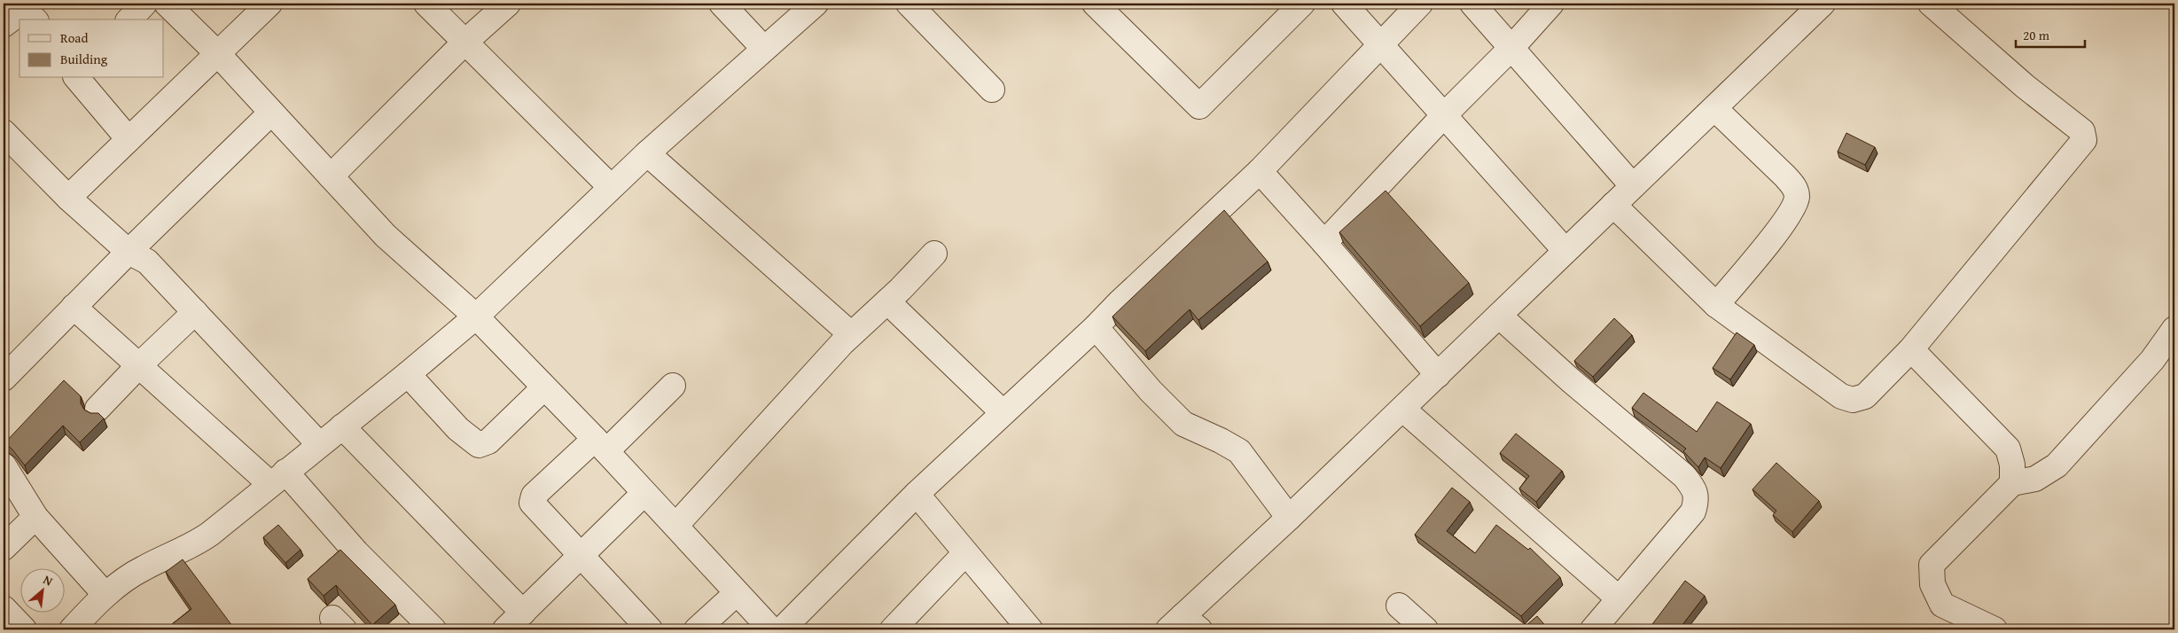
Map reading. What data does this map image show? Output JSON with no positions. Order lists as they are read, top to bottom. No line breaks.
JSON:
{"legend":["Road","Building"],"scale_bar":"20 m","north":"top right"}
